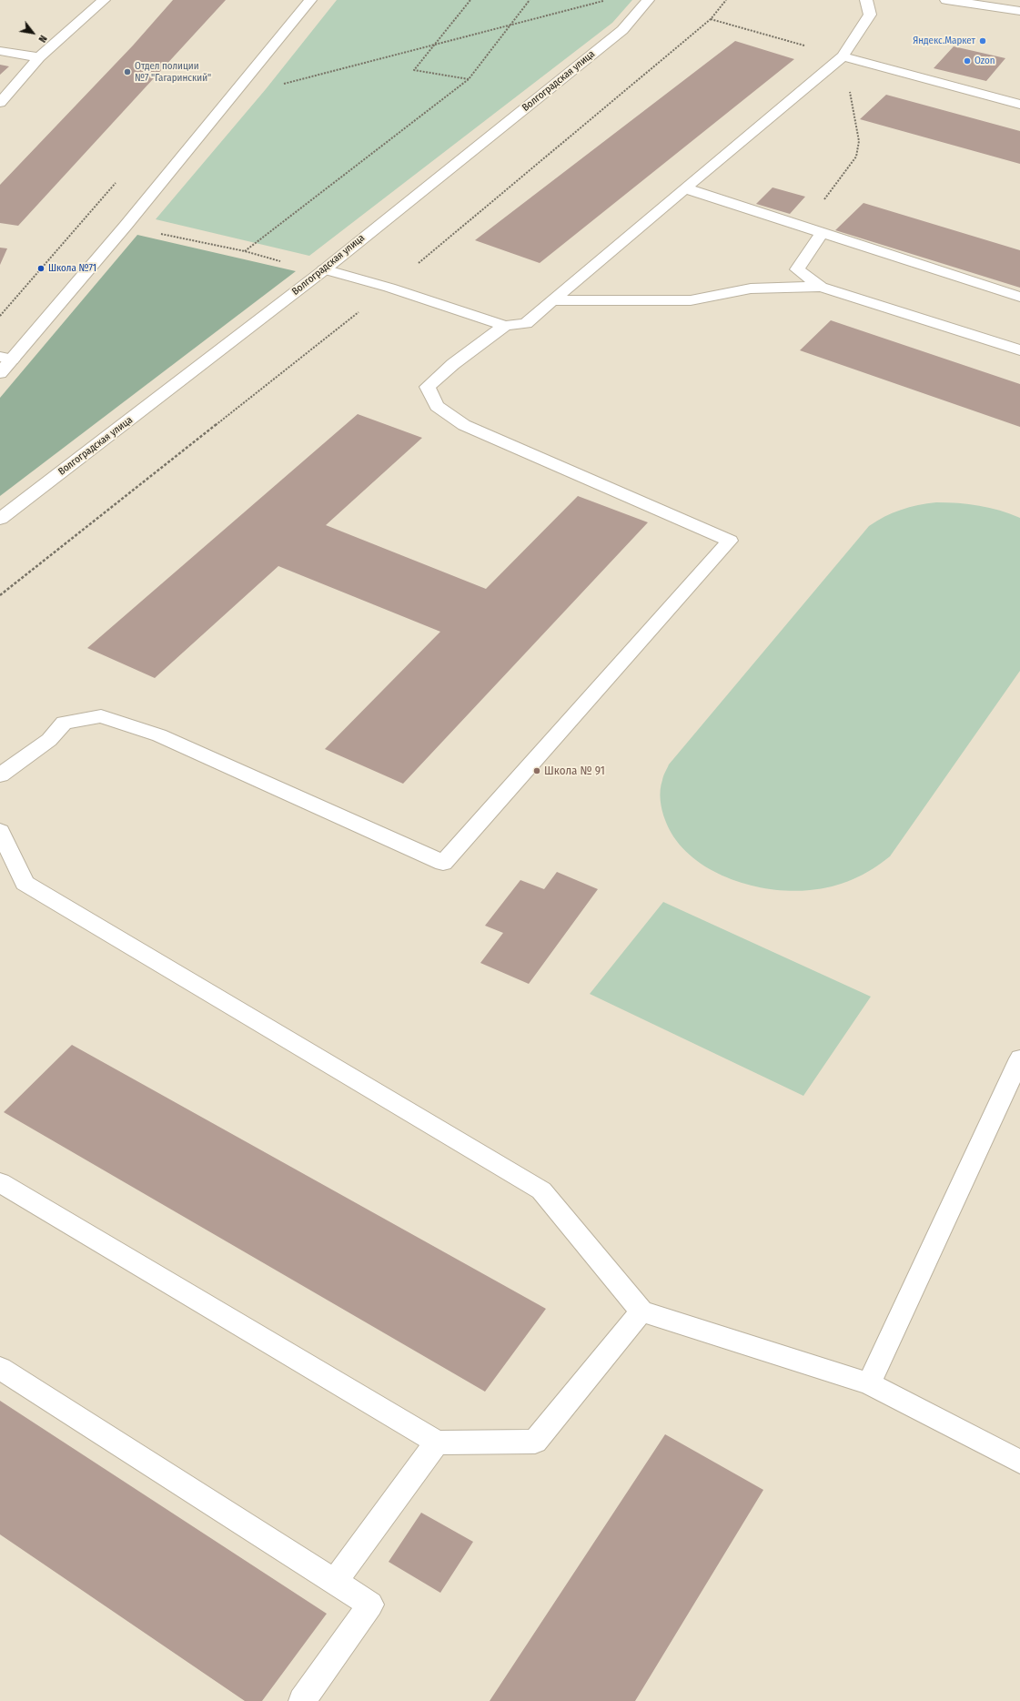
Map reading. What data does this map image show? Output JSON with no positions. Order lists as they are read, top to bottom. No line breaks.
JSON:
{"streets":{"main road":["Волгоградская улица"]},"places":["Яндекс.Маркет","Ozon","Отдел полиции №7 \"Гагаринский\"","Школа №71","Школа № 91"],"north":"bottom right"}
